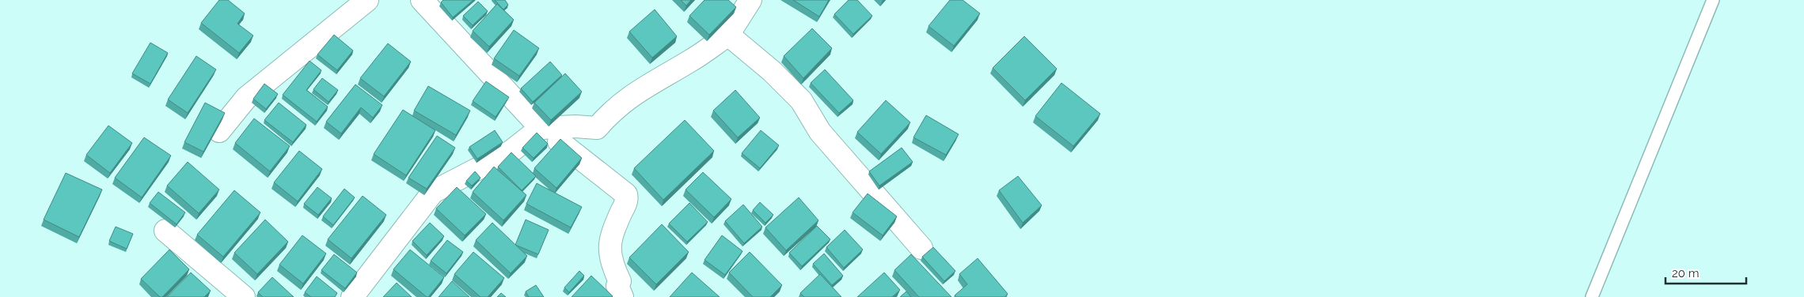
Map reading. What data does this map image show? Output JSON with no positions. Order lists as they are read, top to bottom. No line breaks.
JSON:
{"scale_bar":"20 m"}
